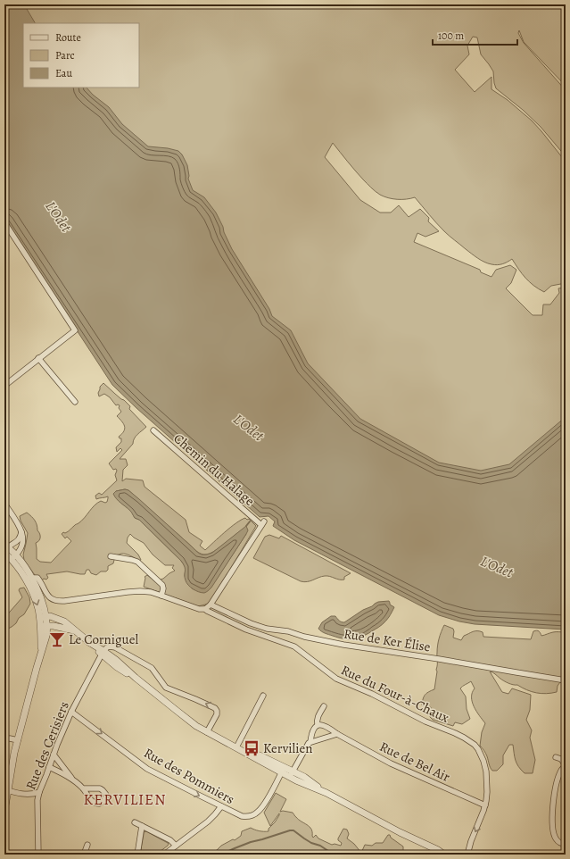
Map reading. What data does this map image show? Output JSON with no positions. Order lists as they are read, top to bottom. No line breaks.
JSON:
{"streets":{"street":["Chemin du Halage","Rue de Ker Élise","Rue du Four-à-Chaux","Rue des Cerisiers","Rue de Bel Air","Rue des Pommiers"]},"crossings":[["Chemin du Halage","Rue de Ker Élise"],["Rue du Four-à-Chaux","Rue de Bel Air"],["Rue des Cerisiers","Rue des Pommiers"]],"one_way":["Rue des Pommiers"],"districts":["KERVILIEN"],"water":["L'Odet"],"places":{"bar":["Le Corniguel"],"bus stop":["Kervilien"]},"legend":["Route","Parc","Eau"],"scale_bar":"100 m"}
